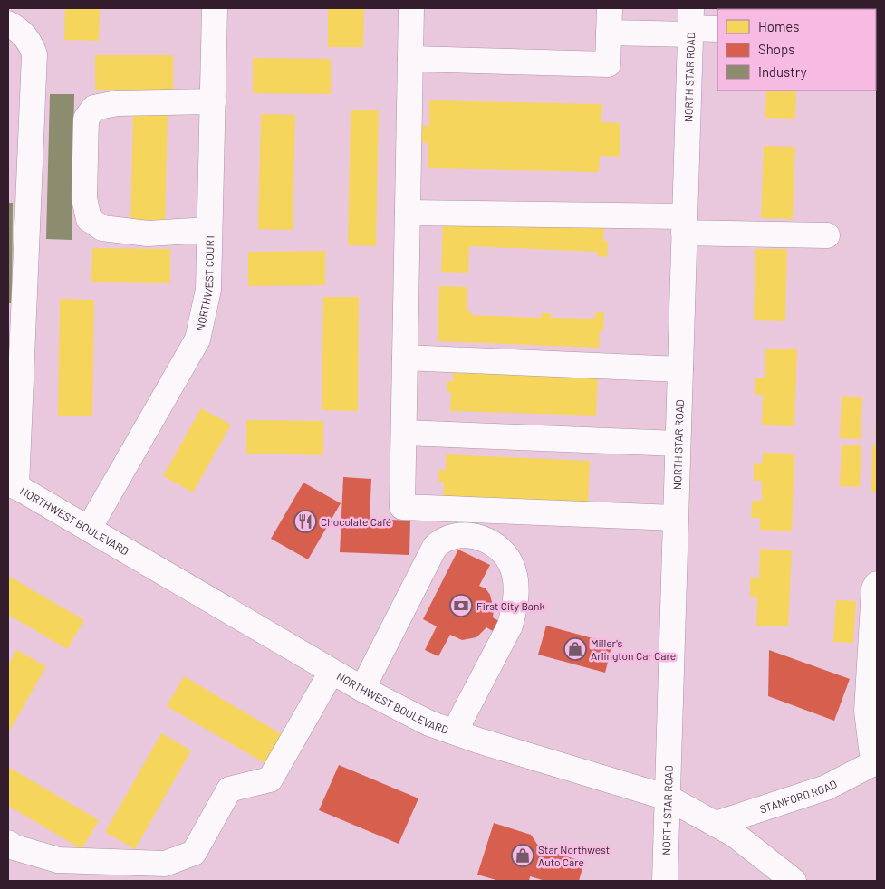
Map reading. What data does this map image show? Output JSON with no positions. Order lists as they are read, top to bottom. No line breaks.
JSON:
{"streets":{"street":["NORTH STAR ROAD","NORTHWEST COURT","NORTHWEST BOULEVARD","STANFORD ROAD"]},"crossings":[["NORTH STAR ROAD","NORTHWEST BOULEVARD"],["NORTHWEST COURT","NORTHWEST BOULEVARD"],["NORTHWEST BOULEVARD","STANFORD ROAD"]],"places":{"restaurant":["Chocolate Café"],"bank":["First City Bank"],"shop":["Miller's Arlington Car Care","Star Northwest Auto Care"]},"legend":["Homes","Shops","Industry"]}
